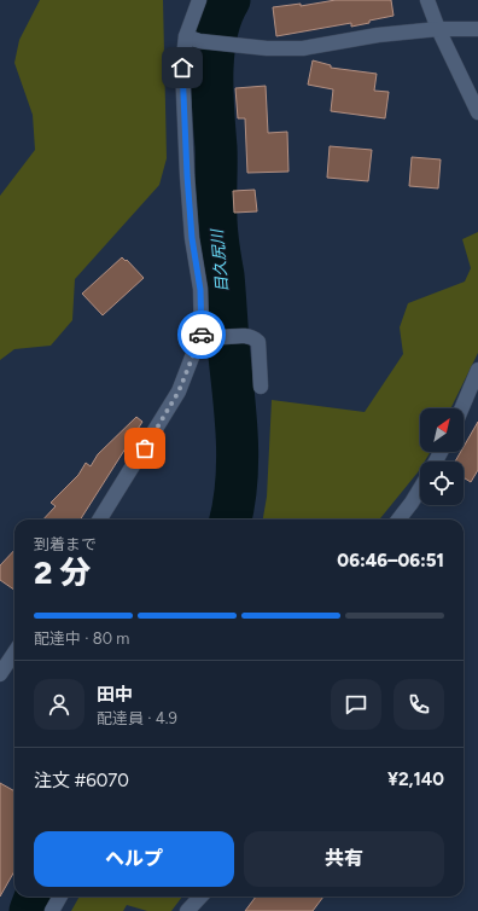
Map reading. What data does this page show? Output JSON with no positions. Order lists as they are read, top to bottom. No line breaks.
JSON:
{"water":["目久尻川"],"north":"top right","page":{"heading":["2 分","到着まで","06:46–06:51"],"panel":["田中","配達員 · 4.9","注文 #6070","¥2,140"],"bar":"配達中 · 80 m","buttons":["ヘルプ","共有"]}}
